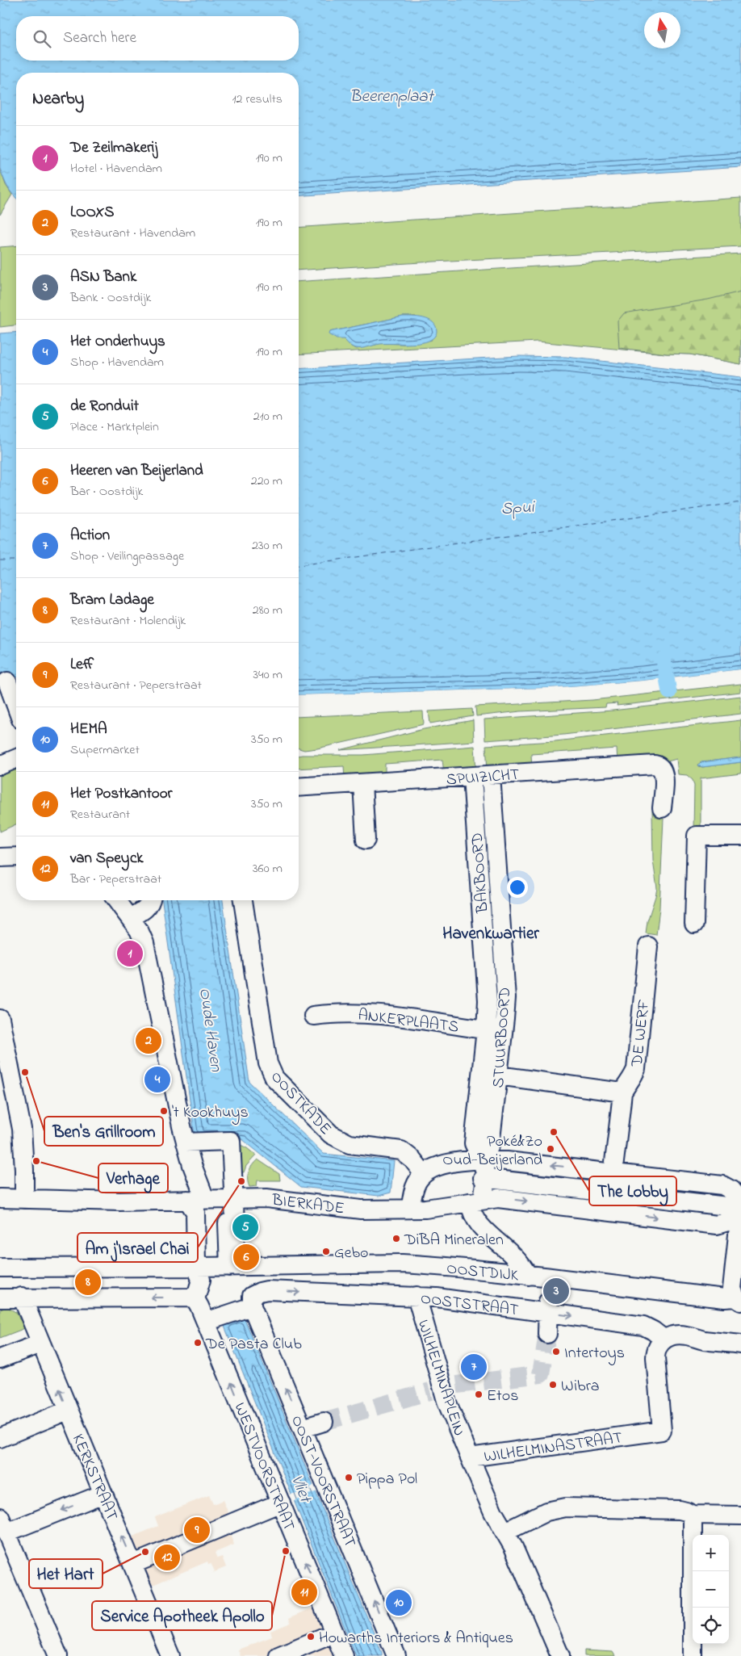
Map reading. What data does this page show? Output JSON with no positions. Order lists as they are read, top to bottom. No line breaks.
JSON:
{"streets":{"street":["SPUIZICHT","BAKBOORD","ANKERPLAATS","DE WERF","STUURBOORD","OOSTKADE","BIERKADE","OOSTDIJK","OOSTSTRAAT","WILHELMINAPLEIN","WILHELMINASTRAAT","WESTVOORSTRAAT","KERKSTRAAT","OOST-VOORSTRAAT"]},"crossings":[["SPUIZICHT","BAKBOORD"],["SPUIZICHT","STUURBOORD"],["BAKBOORD","ANKERPLAATS"],["BAKBOORD","STUURBOORD"],["ANKERPLAATS","STUURBOORD"],["DE WERF","BIERKADE"],["OOSTDIJK","OOSTSTRAAT"],["OOSTSTRAAT","WILHELMINAPLEIN"],["OOSTSTRAAT","WILHELMINASTRAAT"],["WILHELMINAPLEIN","WILHELMINASTRAAT"]],"one_way":["WESTVOORSTRAAT","OOST-VOORSTRAAT"],"districts":["Havenkwartier"],"water":["Beerenplaat","Spui","Oude Haven","Vliet"],"places":["Ben's Grillroom","'t Kookhuys","The Lobby","Poké&Zo Oud-Beijerland","Verhage","Am j'Israel Chai","DiBA Mineralen","Gebo","De Pasta Club","Intertoys","Wibra","Etos","Pippa Pol","Service Apotheek Apollo","Het Hart","Howarths Interiors & Antiques"],"north":"top","page":{"search":"Search here","heading":["Nearby","12 results"],"list":[{"mark":"1","name":"De Zeilmakerij","note":"Hotel · Havendam","value":"190 m"},{"mark":"2","name":"LOOXS","note":"Restaurant · Havendam","value":"190 m"},{"mark":"3","name":"ASN Bank","note":"Bank · Oostdijk","value":"190 m"},{"mark":"4","name":"Het Onderhuys","note":"Shop · Havendam","value":"190 m"},{"mark":"5","name":"de Ronduit","note":"Place · Marktplein","value":"210 m"},{"mark":"6","name":"Heeren van Beijerland","note":"Bar · Oostdijk","value":"220 m"},{"mark":"7","name":"Action","note":"Shop · Veilingpassage","value":"230 m"},{"mark":"8","name":"Bram Ladage","note":"Restaurant · Molendijk","value":"280 m"},{"mark":"9","name":"Leff","note":"Restaurant · Peperstraat","value":"340 m"},{"mark":"10","name":"HEMA","note":"Supermarket","value":"350 m"},{"mark":"11","name":"Het Postkantoor","note":"Restaurant","value":"350 m"},{"mark":"12","name":"van Speyck","note":"Bar · Peperstraat","value":"360 m"}],"pins":["1","2","4","5","6","8","3","7","9","12","11","10"],"map_buttons":["+","−"]}}
